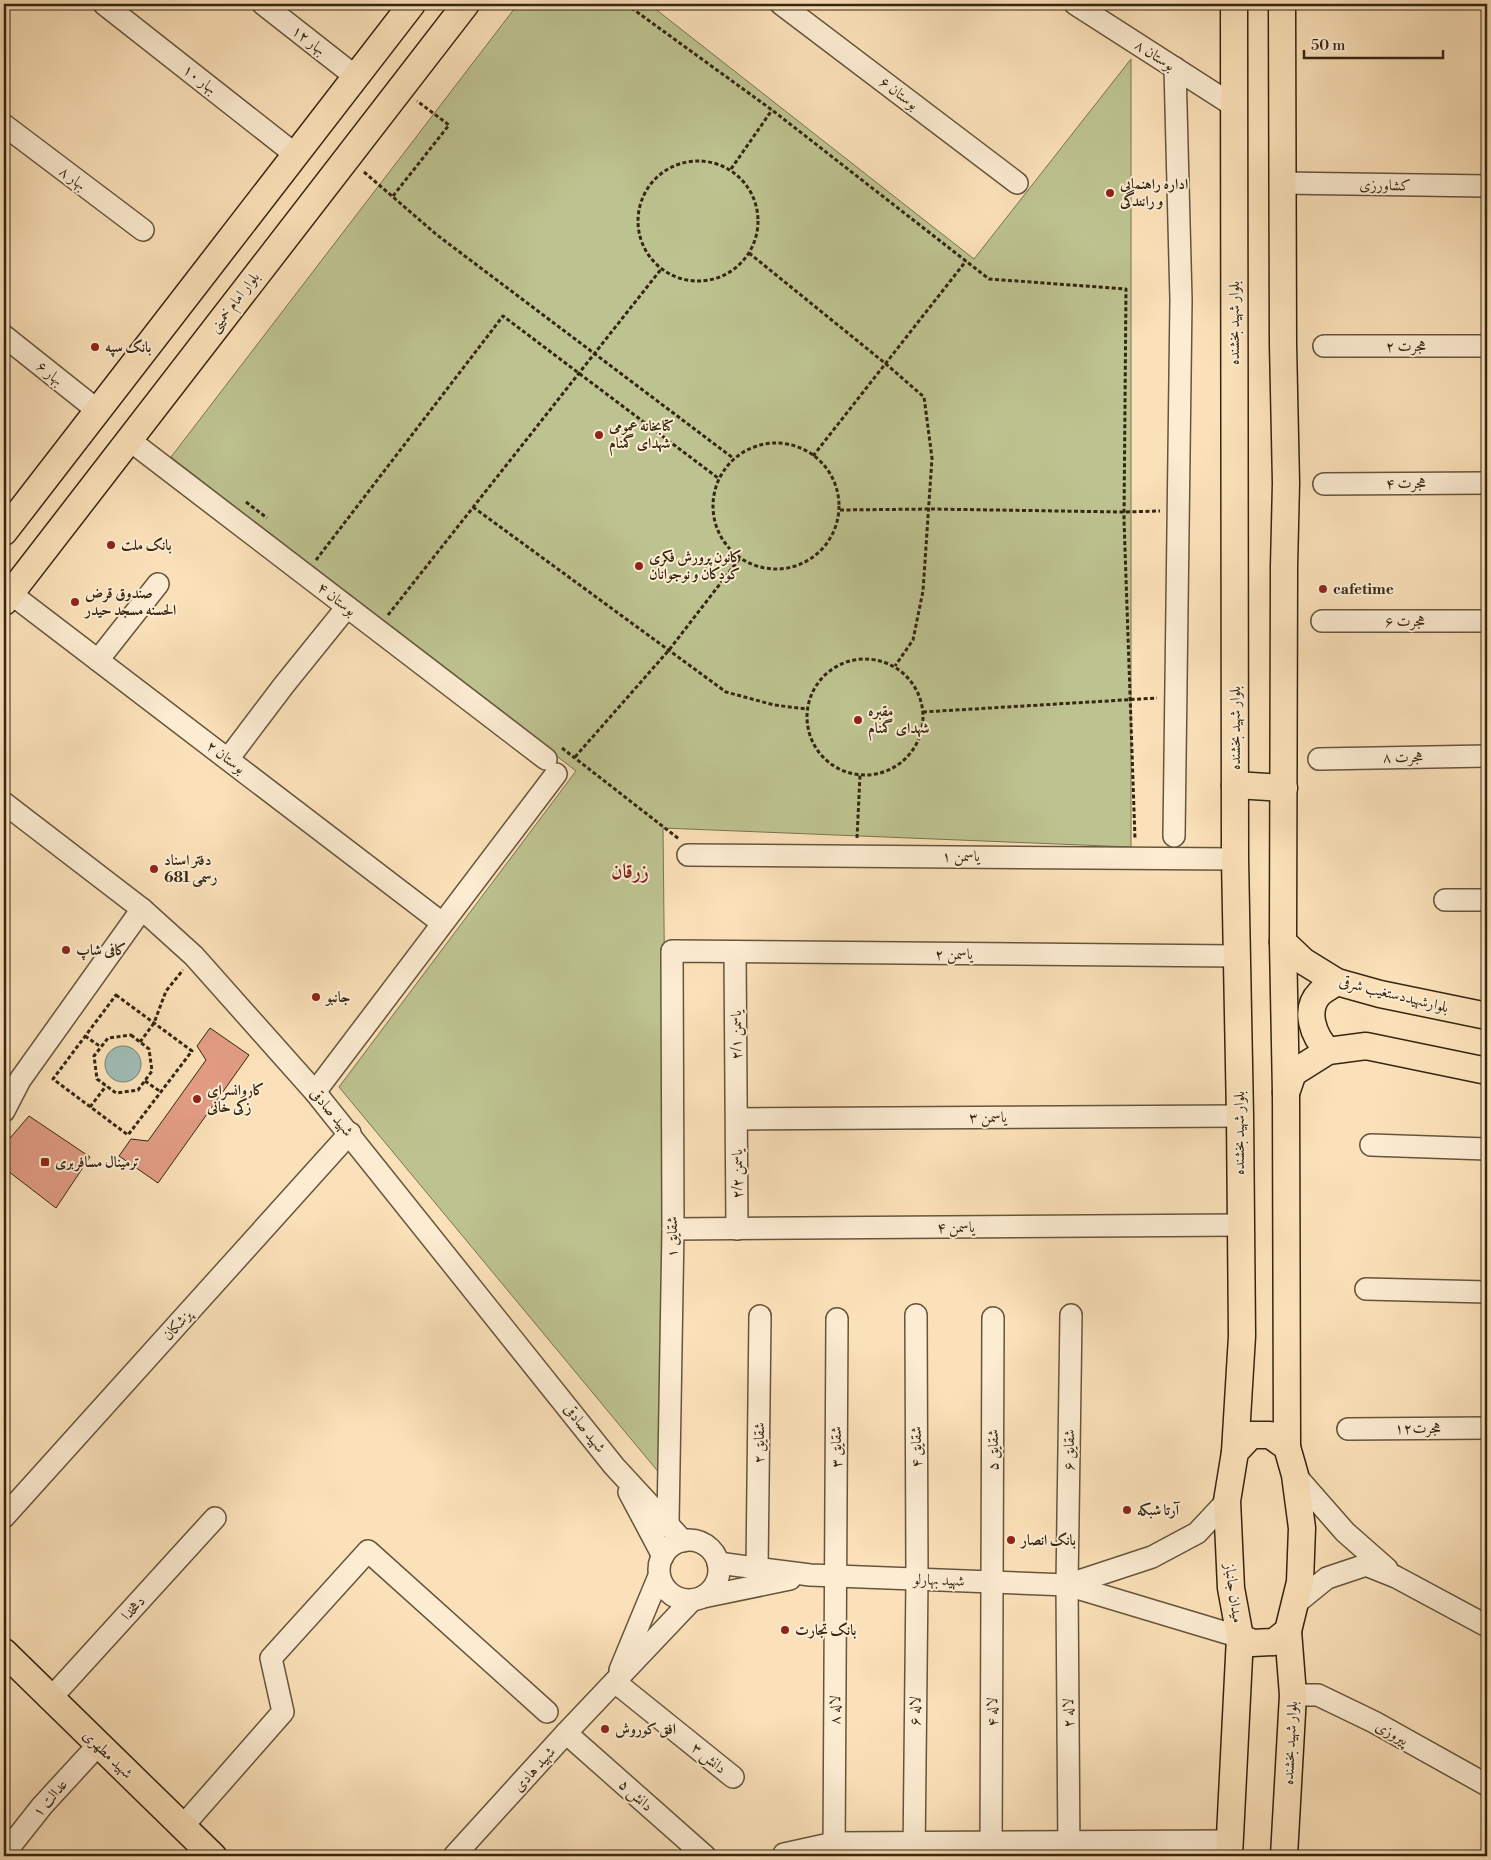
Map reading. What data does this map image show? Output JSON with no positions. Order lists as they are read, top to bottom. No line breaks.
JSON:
{"streets":{"main road":["بلوار امام خمینی","بلوار شهید بخشنده","بلوارشهیددستغیب شرقی","میدان جانباز","شهید مطهری"],"street":["بهار ۱۲","بوستان ۸","بهار ۱۰","بوستان ۶","بهار ۸","کشاورزی","هجرت ۲","بهار ۶","هجرت ۴","بوستان ۴","هجرت ۶","بوستان ۲","هجرت ۸","یاسمن ۱","یاسمن ۲","یاسمن ۲/۱","شهید صادقی","یاسمن ۳","یاسمن ۲/۲","یاسمن ۴","شقایق ۱","پزشکان","هجرت۱۲","شقایق ۲","شقایق ۳","شقایق ۴","شقایق ۵","شقایق ۶","شهید بهارلو","دهخدا","لاله ۸","لاله ۶","لاله ۴","لاله ۲","پیروزی","دانش ۳","شهید هادی","دانش ۵","عدالت ۱"]},"crossings":[["بوستان ۸","بلوار شهید بخشنده"],["بلوار امام خمینی","بوستان ۴"],["بلوار امام خمینی","بوستان ۲"],["بلوار شهید بخشنده","یاسمن ۱"],["بلوار شهید بخشنده","یاسمن ۲"],["بلوار شهید بخشنده","یاسمن ۳"],["بلوار شهید بخشنده","یاسمن ۴"],["بلوار شهید بخشنده","میدان جانباز"],["بلوار شهید بخشنده","پیروزی"],["یاسمن ۲","یاسمن ۲/۱"],["یاسمن ۲","شقایق ۱"],["یاسمن ۲/۱","یاسمن ۳"],["یاسمن ۲/۱","یاسمن ۲/۲"],["شهید صادقی","پزشکان"],["یاسمن ۳","یاسمن ۲/۲"],["یاسمن ۲/۲","یاسمن ۴"],["یاسمن ۴","شقایق ۱"],["شقایق ۳","شهید بهارلو"],["شقایق ۳","لاله ۸"],["شقایق ۴","شهید بهارلو"],["شقایق ۴","لاله ۶"],["شقایق ۵","شهید بهارلو"],["شقایق ۵","لاله ۴"],["شقایق ۶","شهید بهارلو"],["شقایق ۶","لاله ۲"],["شهید بهارلو","لاله ۸"],["شهید بهارلو","لاله ۶"],["شهید بهارلو","لاله ۴"],["شهید بهارلو","لاله ۲"],["دهخدا","شهید مطهری"],["شهید مطهری","عدالت ۱"],["دانش ۳","شهید هادی"],["شهید هادی","دانش ۵"]],"districts":["زرقان"],"places":{"other":["اداره راهنمایی و رانندگی","بانک سپه","کتابخانه عمومی شهدای گمنام","بانک ملت","کانون پرورش فکری کودکان و نوجوانان","cafetime","صندوق قرض الحسنه مسجد حیدر","مقبره شهدای گمنام","دفتر اسناد رسمی 681","کافی شاپ","جانبو","کاروانسرای زکی خانی","آرتا شبکه","بانک انصار","بانک تجارت","افق کوروش"],"transit":["ترمینال مسافربری"]},"scale_bar":"50 m"}
